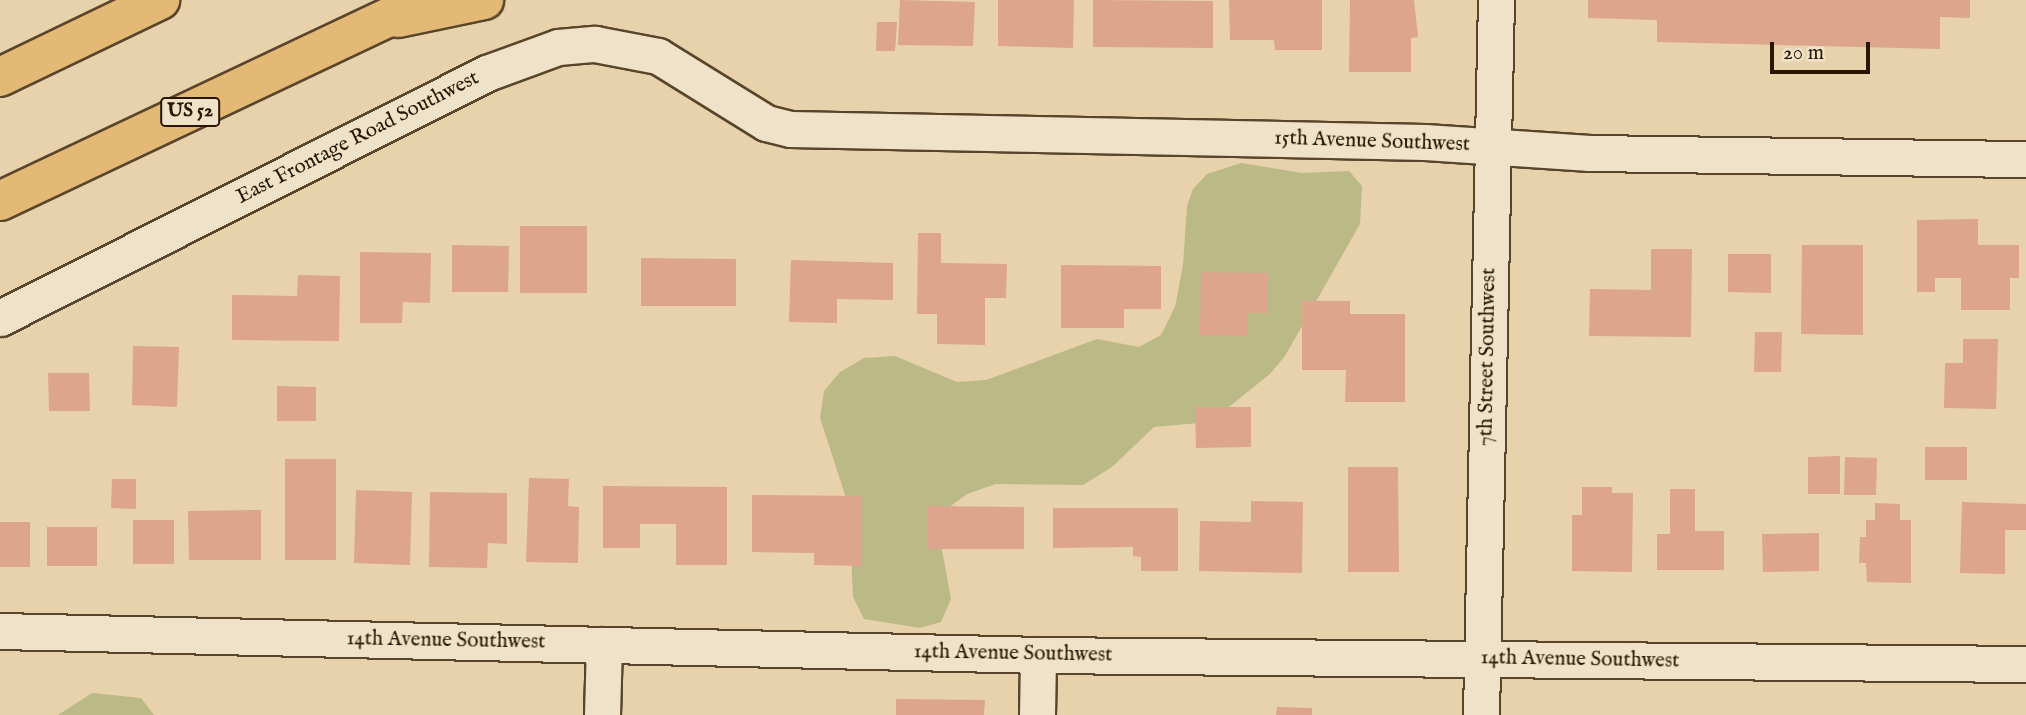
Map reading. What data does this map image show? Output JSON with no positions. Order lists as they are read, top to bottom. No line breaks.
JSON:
{"streets":{"highway":["US 52"],"street":["East Frontage Road Southwest","15th Avenue Southwest","7th Street Southwest","14th Avenue Southwest"]},"crossings":[["East Frontage Road Southwest","15th Avenue Southwest"],["15th Avenue Southwest","7th Street Southwest"],["7th Street Southwest","14th Avenue Southwest"]],"scale_bar":"20 m"}
